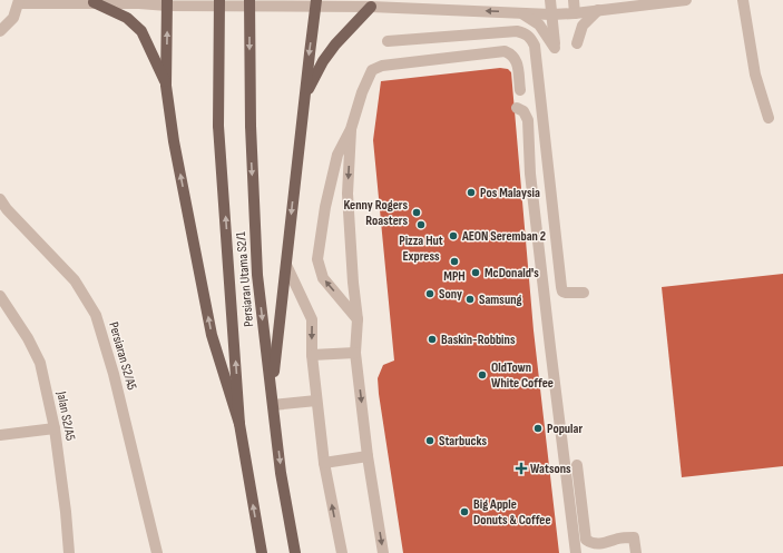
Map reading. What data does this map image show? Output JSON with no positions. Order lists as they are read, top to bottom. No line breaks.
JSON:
{"streets":{"main road":["Persiaran Utama S2/1"],"street":["Persiaran S2/A5","Jalan S2/A5"]},"places":{"other":["Pos Malaysia","Kenny Rogers Roasters","Pizza Hut Express","AEON Seremban 2","MPH","McDonald's","Sony","Samsung","Baskin-Robbins","OldTown White Coffee","Popular","Starbucks","Big Apple Donuts & Coffee"],"health":["Watsons"]}}
